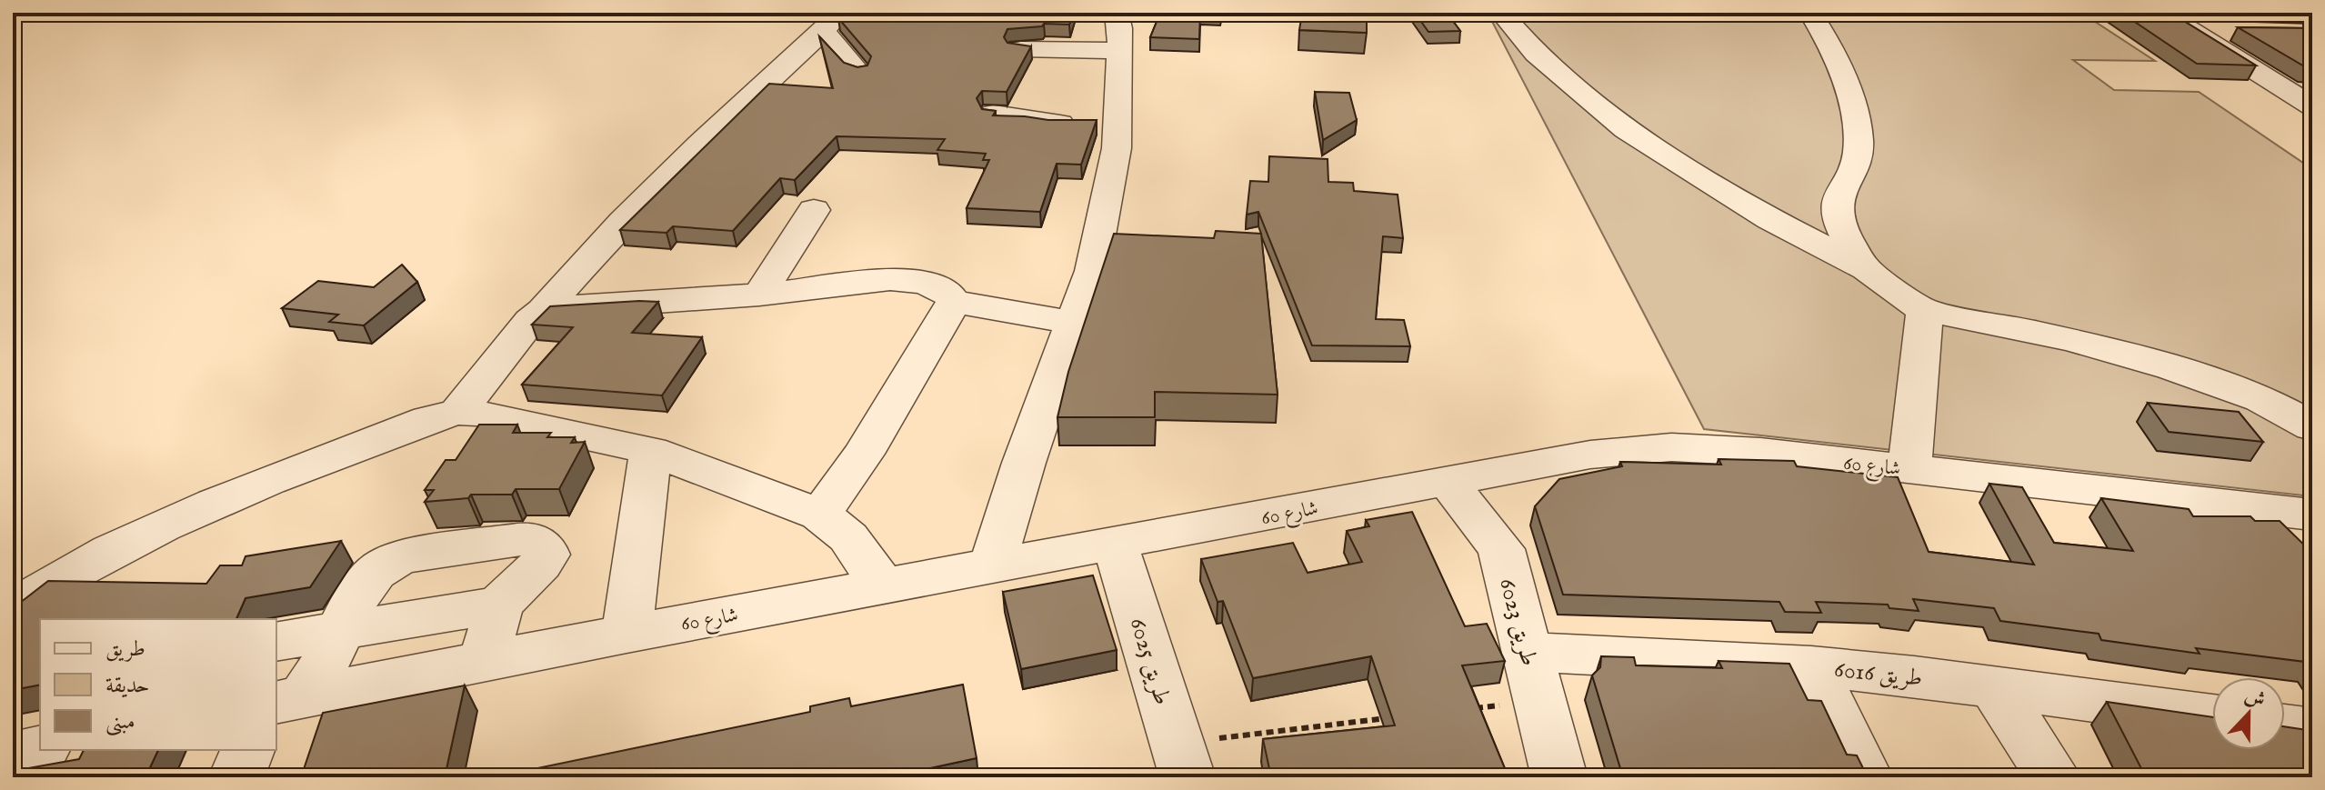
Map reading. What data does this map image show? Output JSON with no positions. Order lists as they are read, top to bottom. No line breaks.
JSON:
{"streets":{"street":["شارع 60","طريق 6023","طريق 6025","طريق 6016"]},"crossings":[["شارع 60","طريق 6023"],["شارع 60","طريق 6025"],["طريق 6023","طريق 6016"]],"legend":["طريق","حديقة","مبنى"],"north":"top"}
